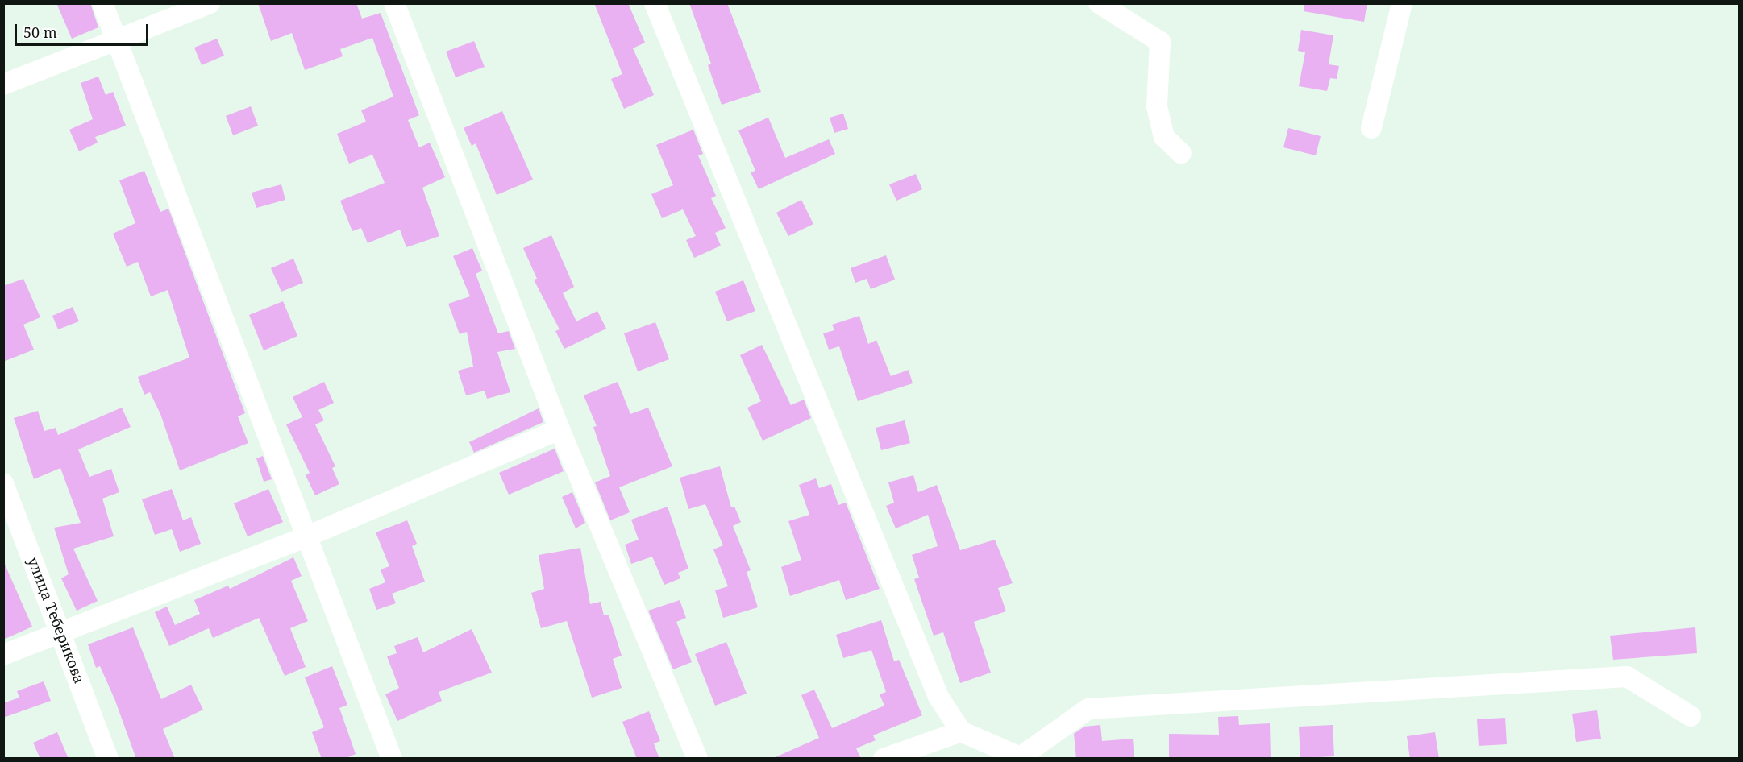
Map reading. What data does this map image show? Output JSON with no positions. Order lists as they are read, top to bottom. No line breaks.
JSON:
{"streets":{"street":["улица Теберикова"]},"scale_bar":"50 m"}
